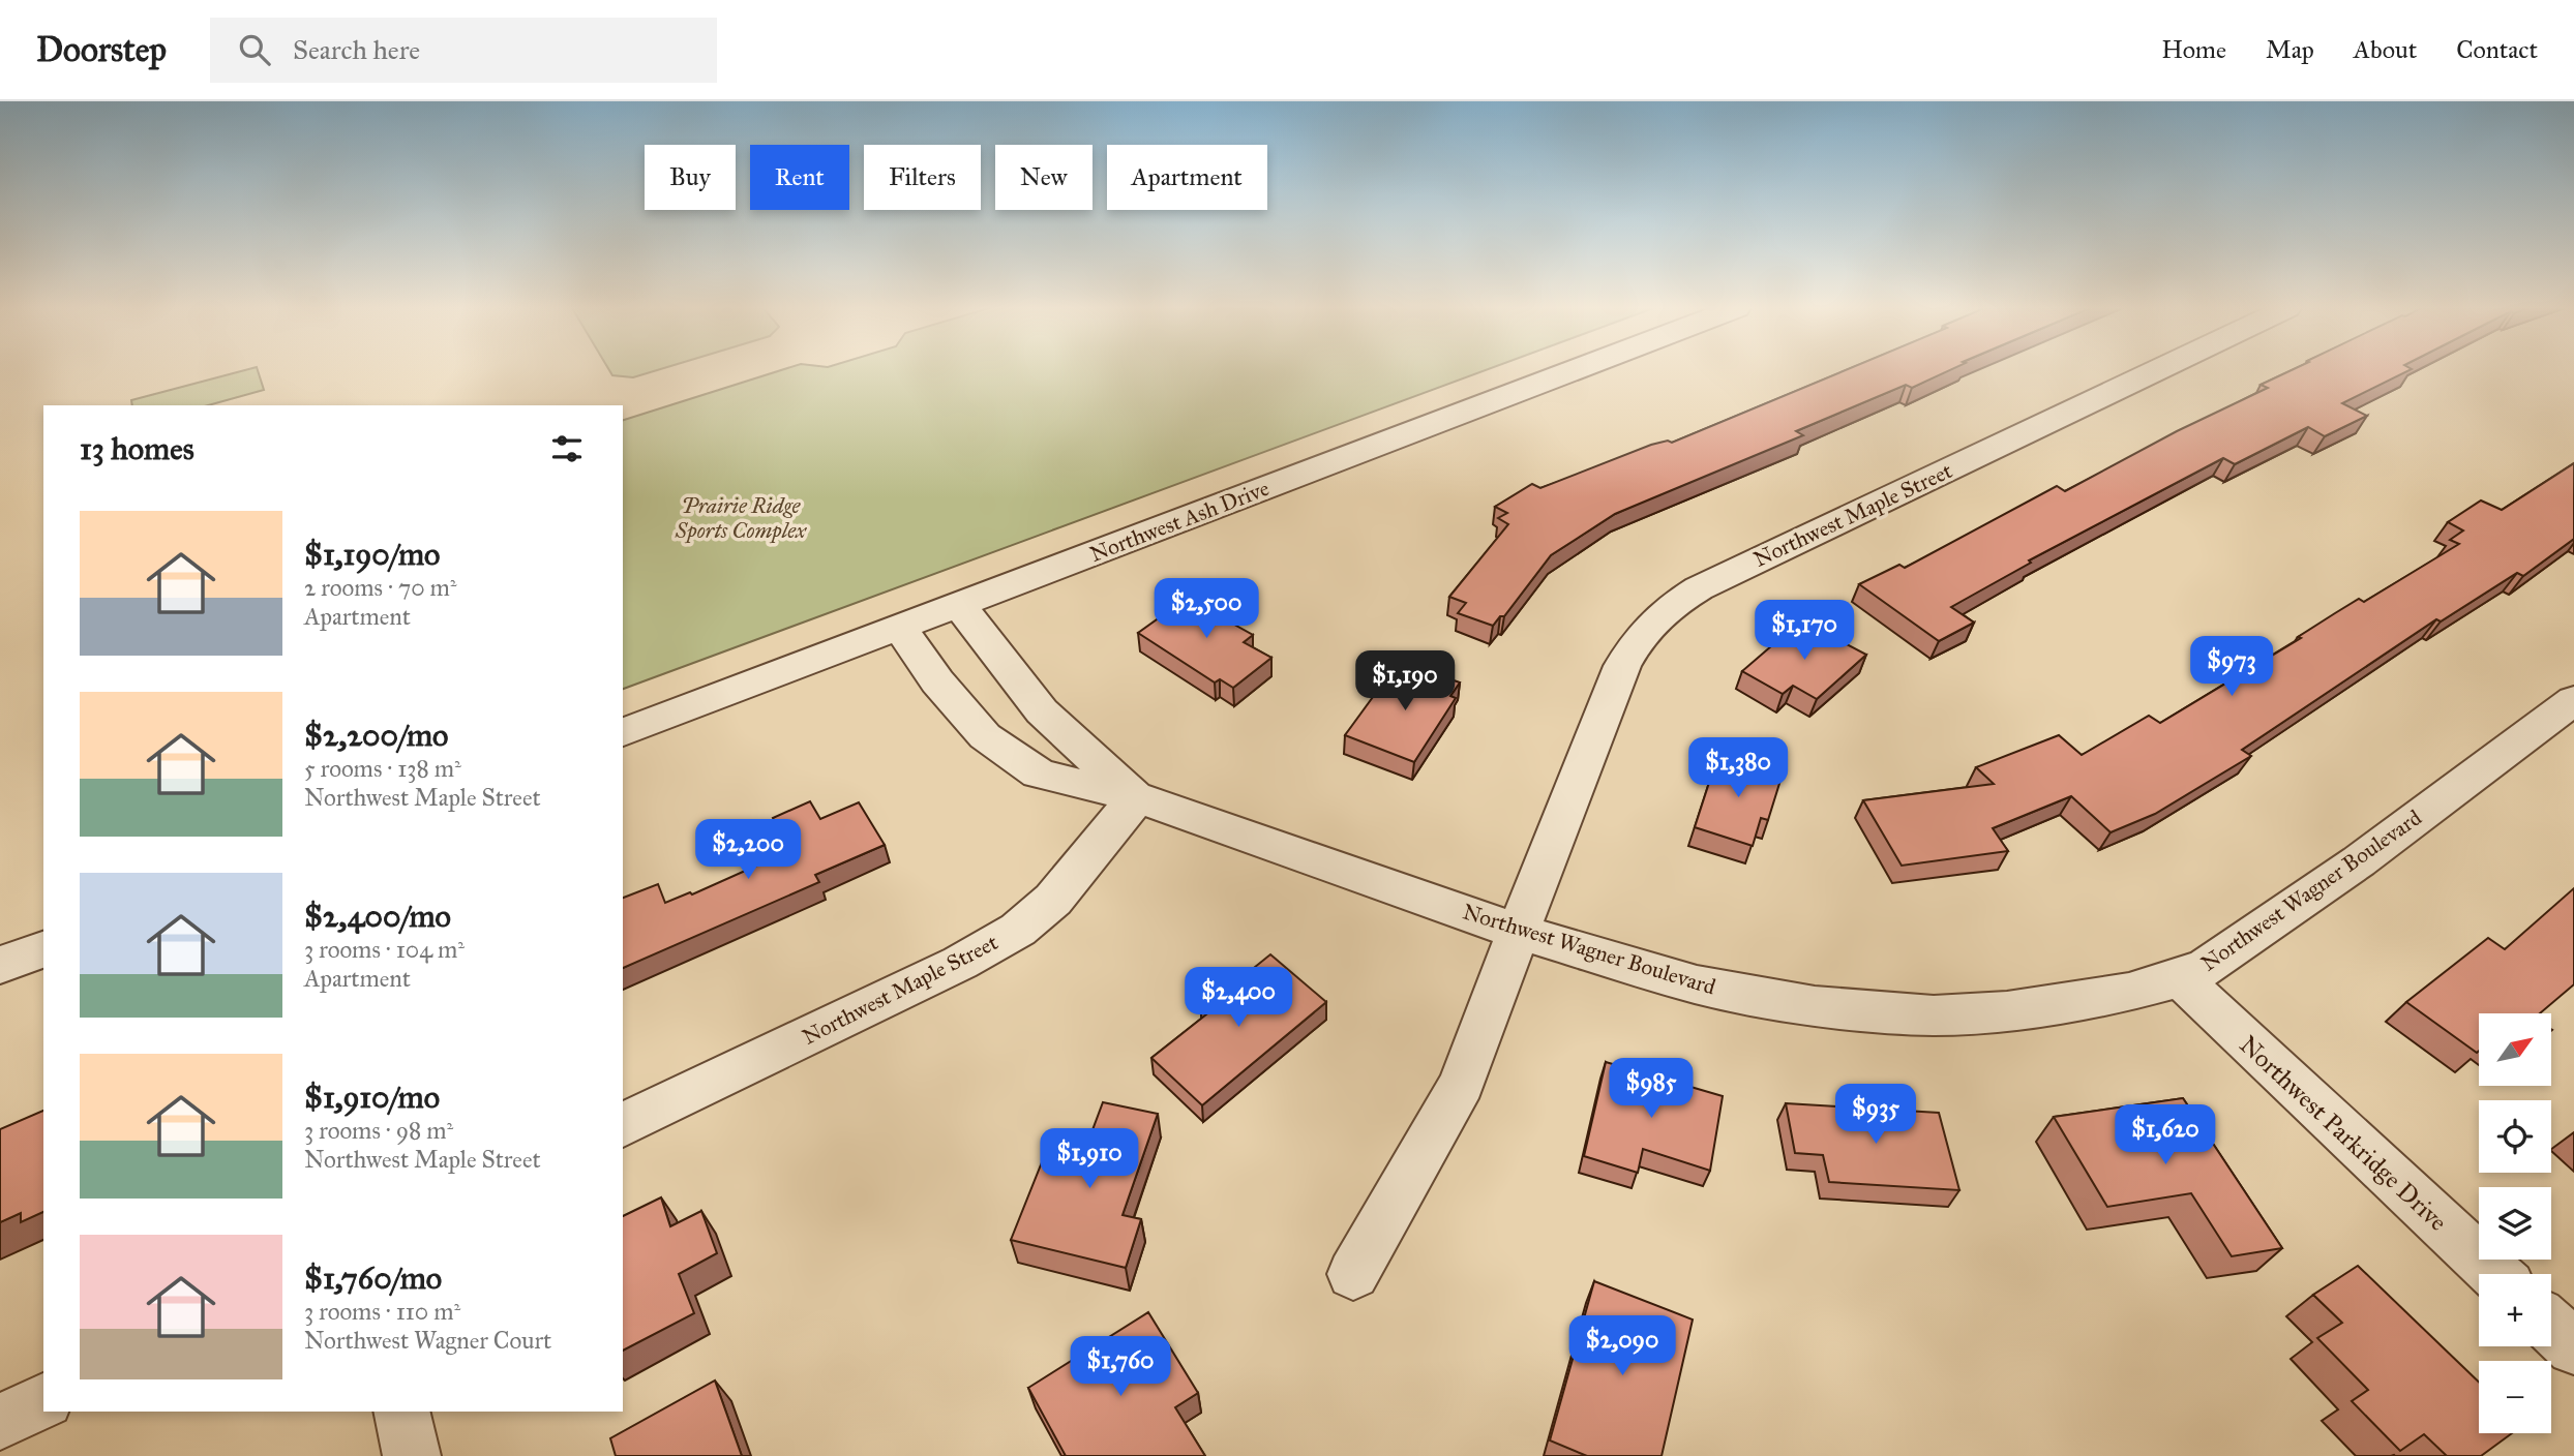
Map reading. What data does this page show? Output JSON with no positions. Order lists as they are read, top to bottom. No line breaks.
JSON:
{"streets":{"street":["Northwest Maple Street","Northwest Ash Drive","Northwest Wagner Boulevard","Northwest Parkridge Drive"]},"crossings":[["Northwest Maple Street","Northwest Wagner Boulevard"],["Northwest Ash Drive","Northwest Wagner Boulevard"],["Northwest Wagner Boulevard","Northwest Parkridge Drive"]],"parks":["Prairie Ridge Sports Complex"],"north":"top right","page":{"header":"Doorstep","search":"Search here","nav":["Home","Map","About","Contact"],"chip":["Buy","Rent","Filters","New","Apartment"],"heading":"13 homes","list":[{"name":"$1,190/mo","note":"2 rooms · 70 m² · Apartment"},{"name":"$2,200/mo","note":"5 rooms · 138 m² · Northwest Maple Street"},{"name":"$2,400/mo","note":"3 rooms · 104 m² · Apartment"},{"name":"$1,910/mo","note":"3 rooms · 98 m² · Northwest Maple Street"},{"name":"$1,760/mo","note":"3 rooms · 110 m² · Northwest Wagner Court"}],"price":["$2,500","$1,170","$973","$1,190","$1,380","$2,200","$2,400","$985","$935","$1,620","$1,910","$2,090","$1,760"],"map_buttons":["+","−"]}}
